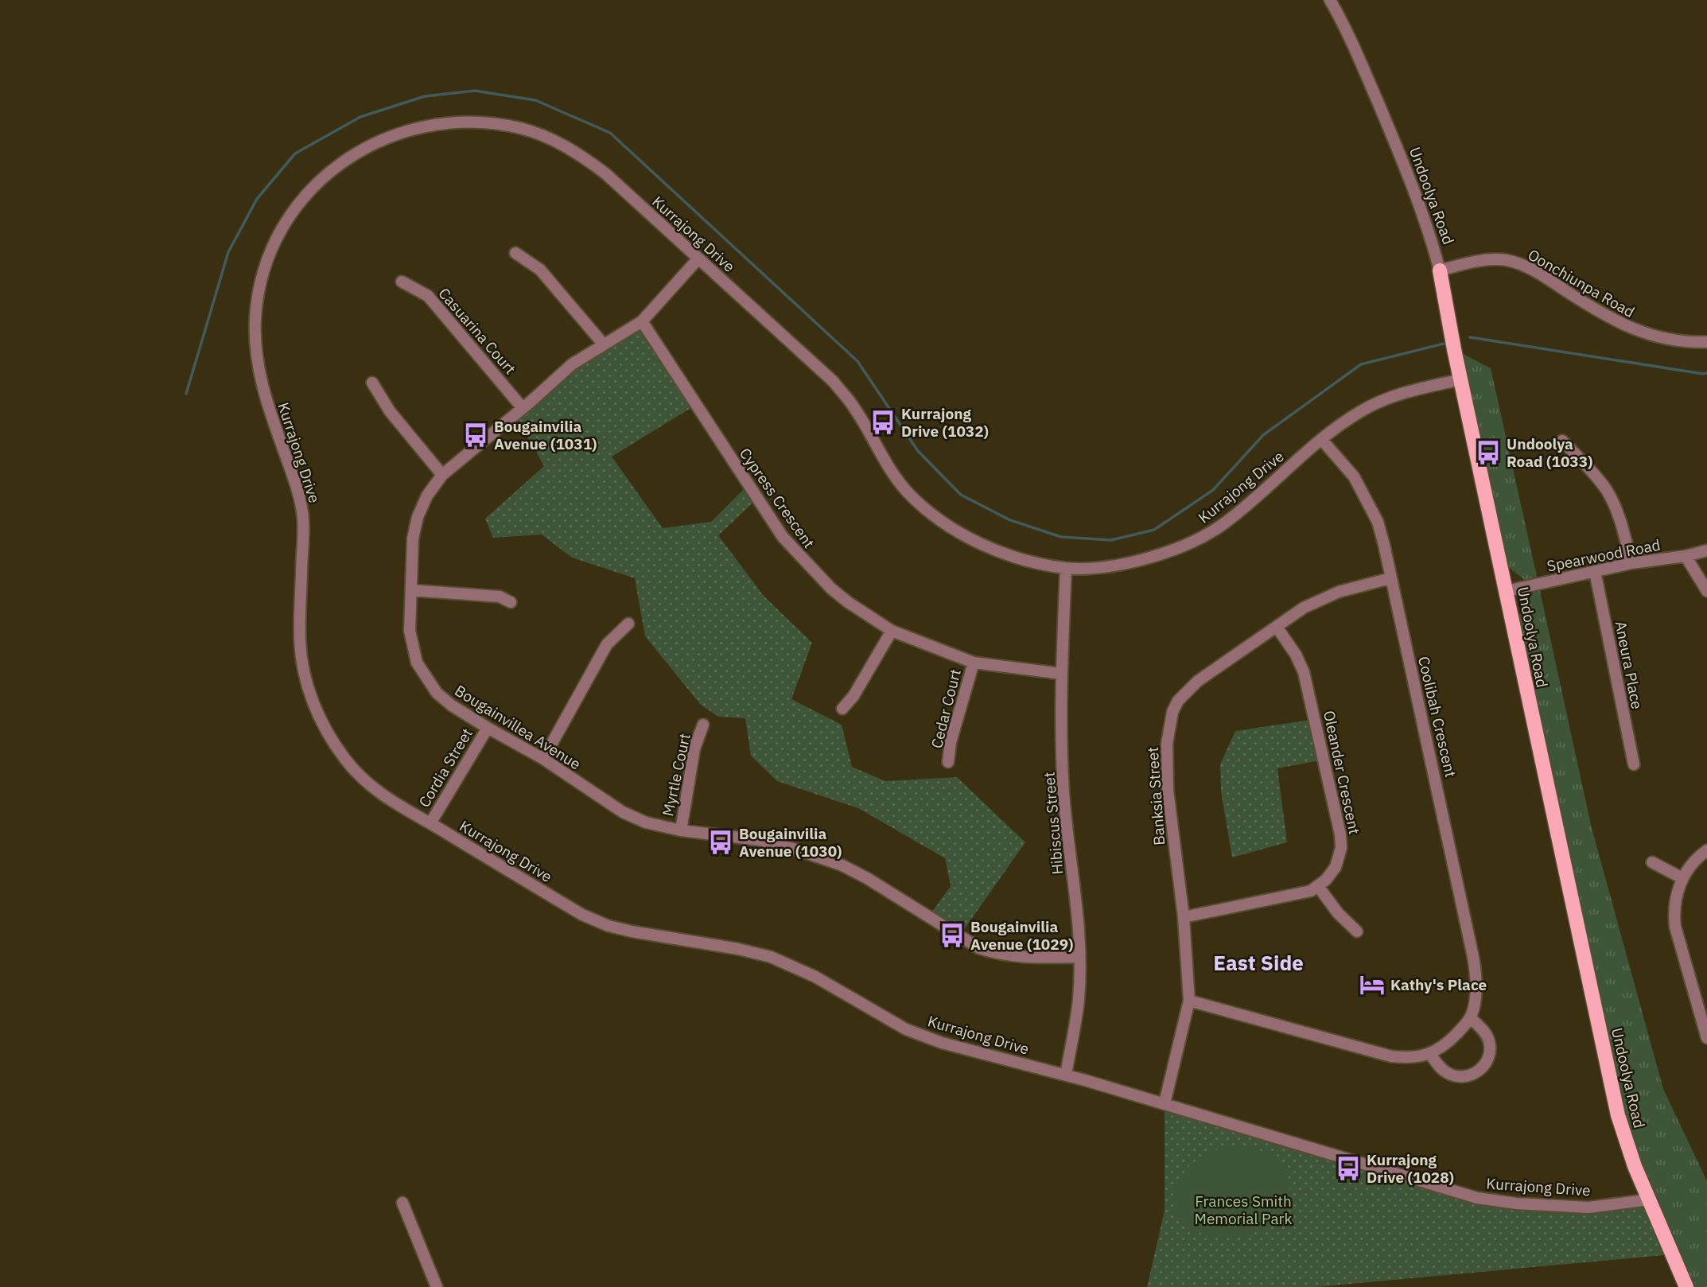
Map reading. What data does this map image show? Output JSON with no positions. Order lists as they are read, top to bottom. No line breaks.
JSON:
{"streets":{"main road":["Undoolya Road"],"street":["Kurrajong Drive","Oonchiunpa Road","Casuarina Court","Cypress Crescent","Spearwood Road","Aneura Place","Cedar Court","Coolibah Crescent","Bougainvillea Avenue","Cordia Street","Oleander Crescent","Myrtle Court","Banksia Street","Hibiscus Street"]},"crossings":[["Undoolya Road","Kurrajong Drive"],["Undoolya Road","Oonchiunpa Road"],["Undoolya Road","Spearwood Road"],["Kurrajong Drive","Coolibah Crescent"],["Kurrajong Drive","Bougainvillea Avenue"],["Kurrajong Drive","Cordia Street"],["Kurrajong Drive","Banksia Street"],["Kurrajong Drive","Hibiscus Street"],["Casuarina Court","Bougainvillea Avenue"],["Cypress Crescent","Cedar Court"],["Cypress Crescent","Bougainvillea Avenue"],["Cypress Crescent","Hibiscus Street"],["Spearwood Road","Aneura Place"],["Coolibah Crescent","Banksia Street"],["Bougainvillea Avenue","Cordia Street"],["Bougainvillea Avenue","Myrtle Court"],["Bougainvillea Avenue","Hibiscus Street"],["Oleander Crescent","Banksia Street"]],"districts":["East Side"],"parks":["Frances Smith Memorial Park"],"places":{"bus stop":["Kurrajong Drive (1032)","Bougainvilia Avenue (1031)","Undoolya Road (1033)","Bougainvilia Avenue (1030)","Bougainvilia Avenue (1029)","Kurrajong Drive (1028)"],"hotel":["Kathy's Place"]}}
